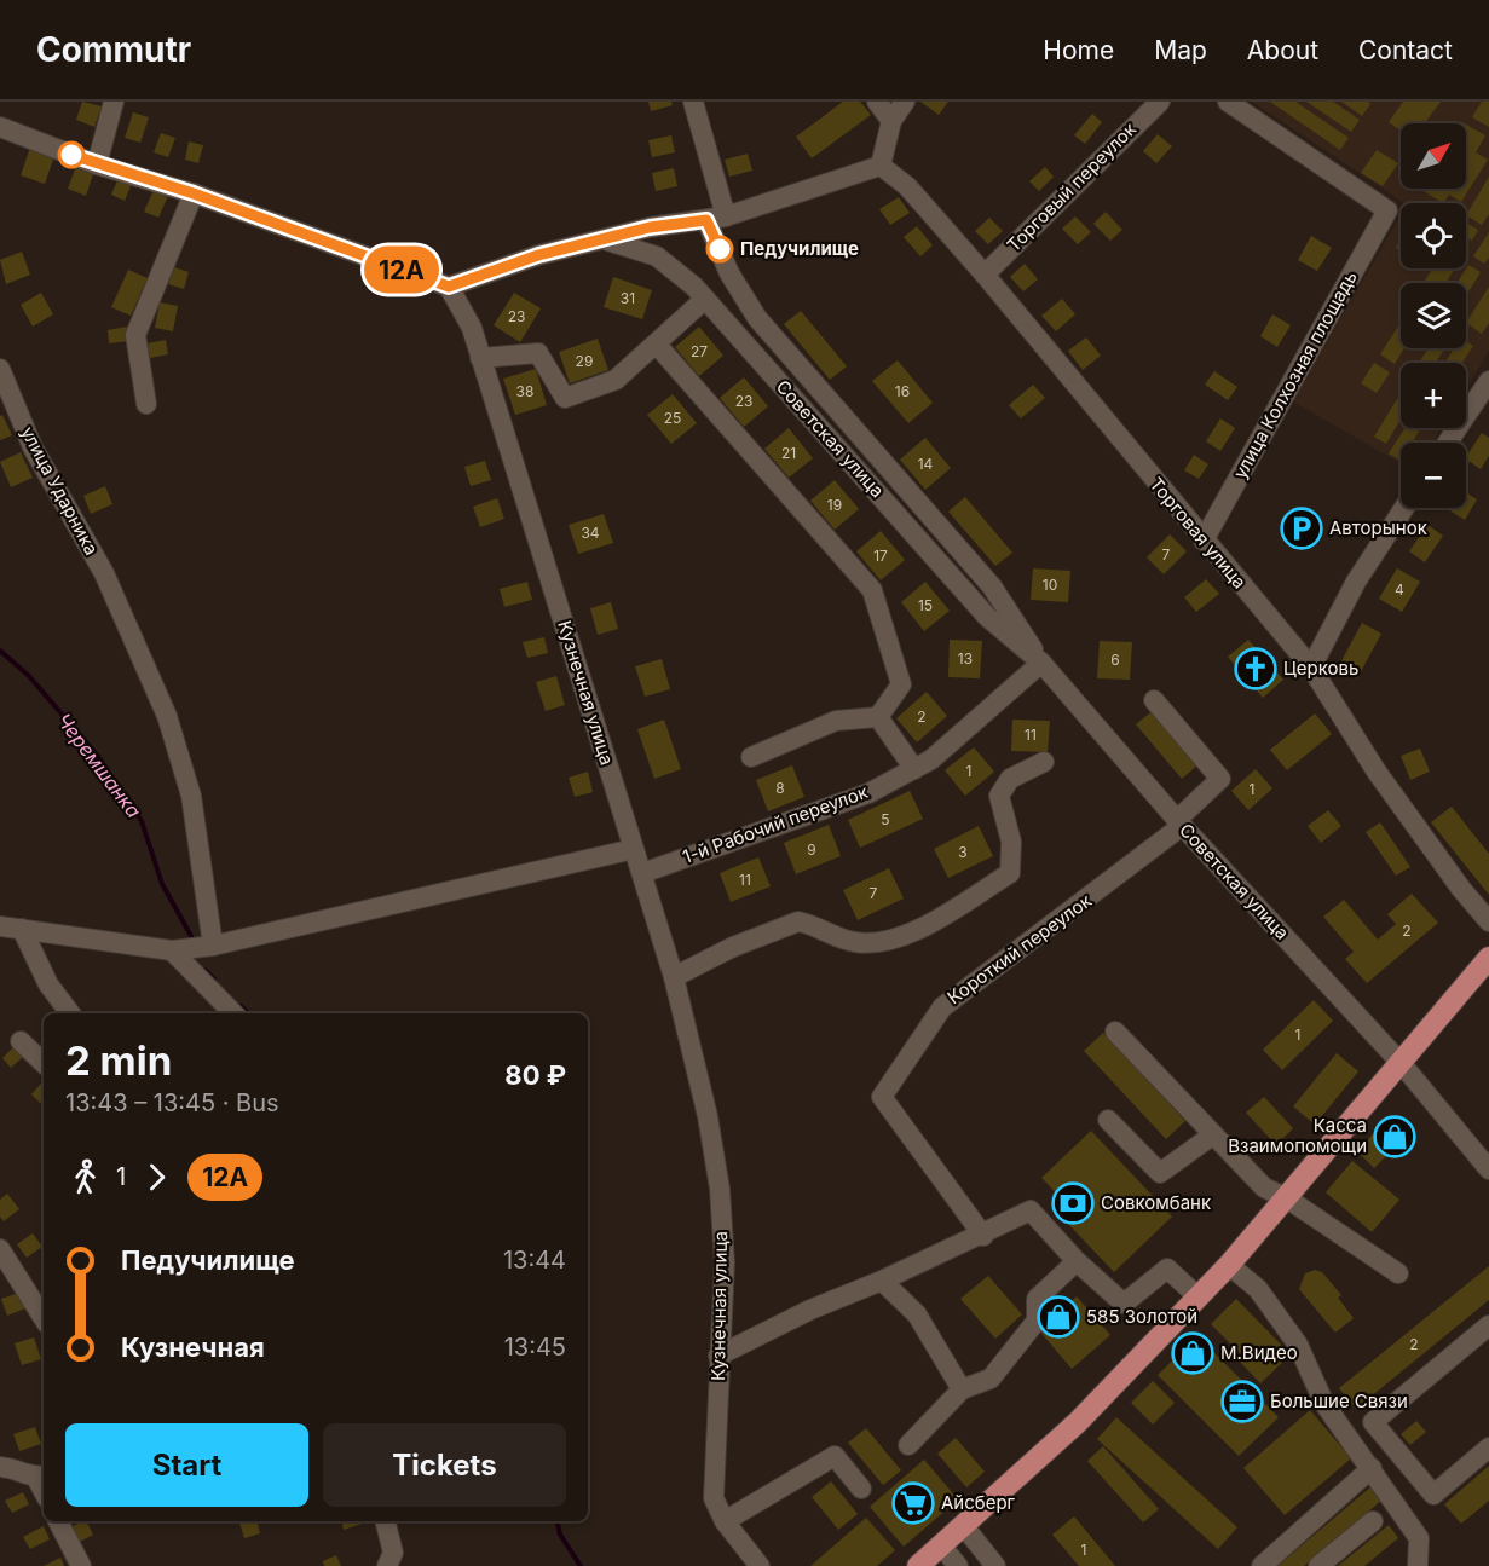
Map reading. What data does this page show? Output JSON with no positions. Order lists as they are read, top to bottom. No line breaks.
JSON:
{"streets":{"street":["Торговый переулок","улица Колхозная площадь","Советская улица","улица Ударника","Торговая улица","Кузнечная улица","1-й Рабочий переулок","Короткий переулок"]},"crossings":[["Торговый переулок","Торговая улица"],["улица Колхозная площадь","Торговая улица"],["Советская улица","1-й Рабочий переулок"],["Советская улица","Короткий переулок"],["Кузнечная улица","1-й Рабочий переулок"]],"water":["Черемшанка"],"places":{"other":["Педучилище"],"parking":["Авторынок"],"church":["Церковь"],"shop":["Касса Взаимопомощи","585 Золотой","М.Видео"],"bank":["Совкомбанк"],"office":["Большие Связи"],"supermarket":["Айсберг"]},"lines":["bus line 12А"],"house_numbers":["31","23","27","29","38","16","23","25","21","14","19","34","7","17","10","4","15","13","6","2","11","1","8","1","5","9","3","11","7","2","1","2","1"],"north":"top right","page":{"header":"Commutr","nav":["Home","Map","About","Contact"],"on_map":"12А","map_buttons":["+","−"],"heading":["2 min","13:43 – 13:45 · Bus","80 ₽"],"legs":["1","12А"],"list":[{"name":"Педучилище","value":"13:44"},{"name":"Кузнечная","value":"13:45"}],"buttons":["Start","Tickets"]}}
